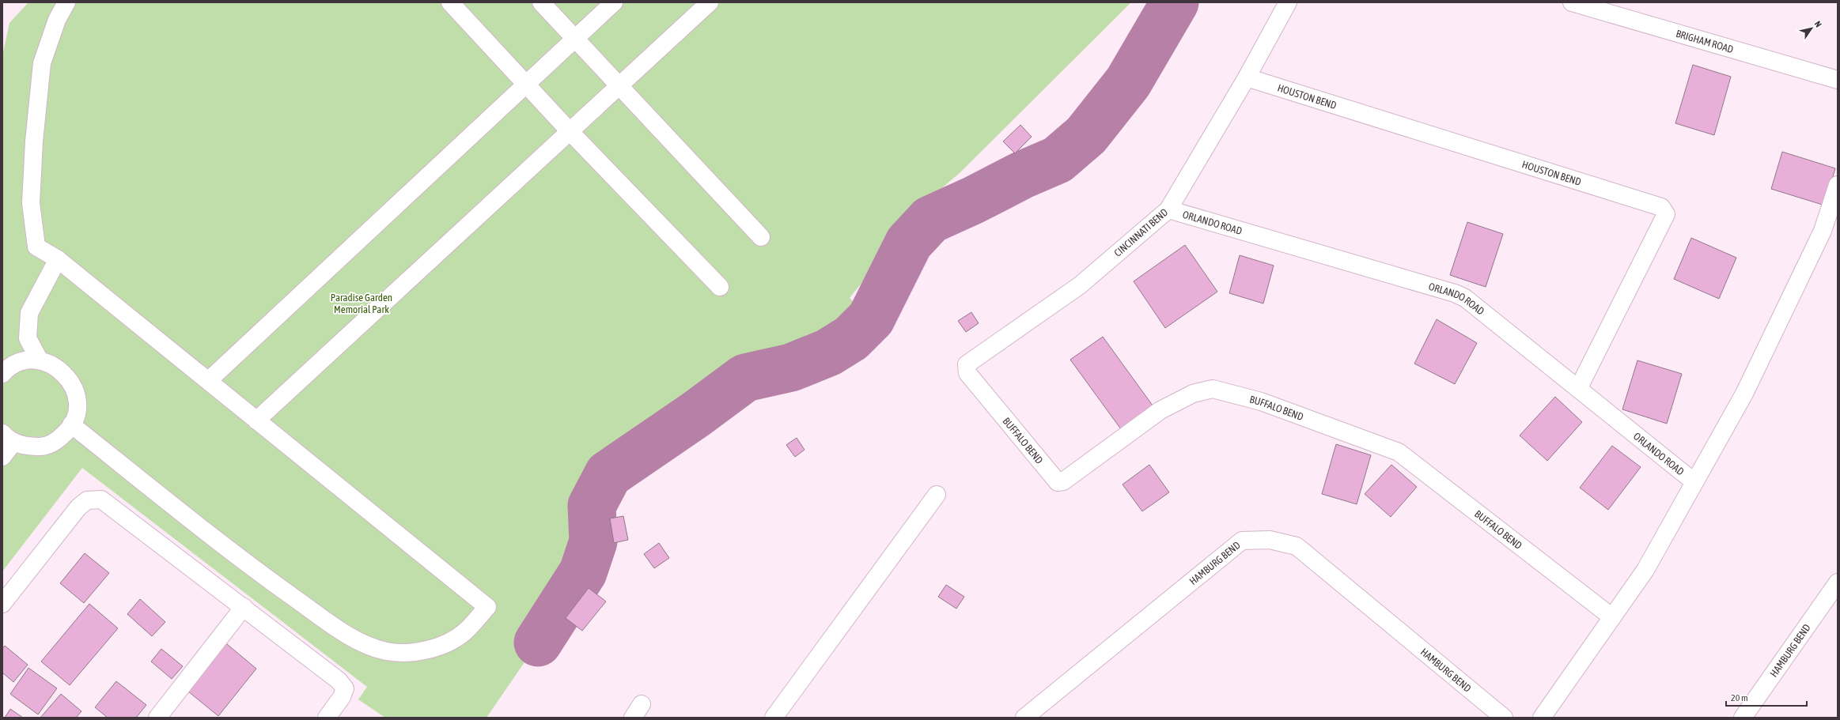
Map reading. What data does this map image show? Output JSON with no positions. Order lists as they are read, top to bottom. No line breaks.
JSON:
{"streets":{"street":["BRIGHAM ROAD","HOUSTON BEND","ORLANDO ROAD","CINCINNATI BEND","BUFFALO BEND","HAMBURG BEND"]},"crossings":[["HOUSTON BEND","ORLANDO ROAD"],["HOUSTON BEND","CINCINNATI BEND"],["ORLANDO ROAD","CINCINNATI BEND"],["CINCINNATI BEND","BUFFALO BEND"]],"parks":["Paradise Garden Memorial Park"],"scale_bar":"20 m","north":"top right"}
